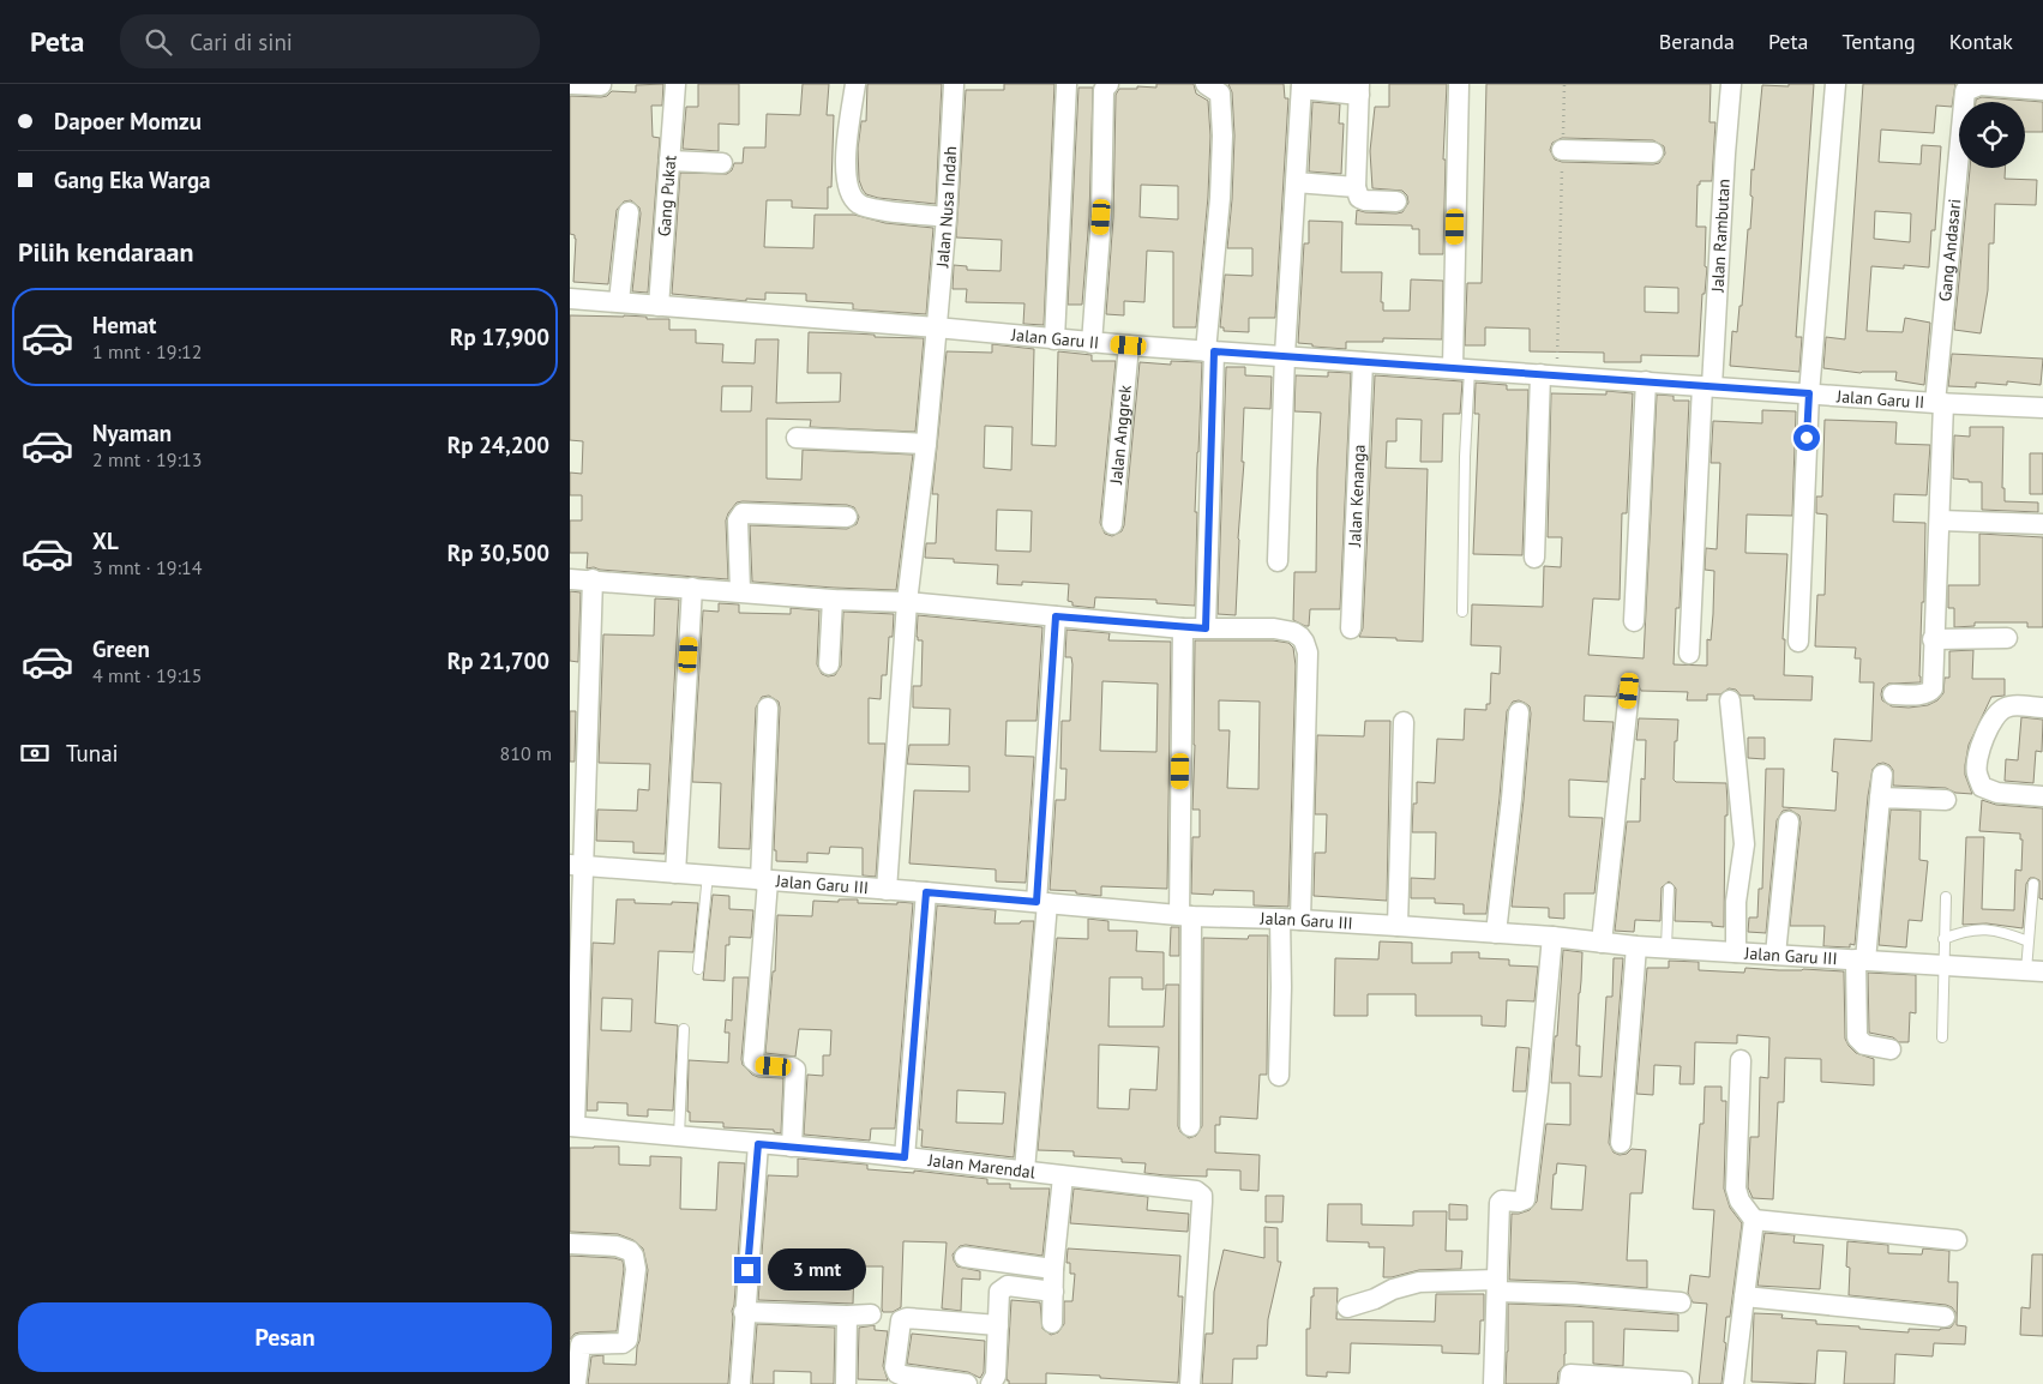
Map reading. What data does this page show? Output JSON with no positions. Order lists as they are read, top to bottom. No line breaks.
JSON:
{"streets":{"street":["Gang Pukat","Jalan Nusa Indah","Jalan Rambutan","Gang Andasari","Jalan Garu II","Jalan Anggrek","Jalan Kenanga","Jalan Garu III","Jalan Marendal"]},"crossings":[["Gang Pukat","Jalan Garu II"],["Jalan Nusa Indah","Jalan Garu II"],["Jalan Nusa Indah","Jalan Garu III"],["Jalan Rambutan","Jalan Garu II"],["Gang Andasari","Jalan Garu II"],["Jalan Garu II","Jalan Anggrek"],["Jalan Garu II","Jalan Kenanga"]],"page":{"header":"Peta","search":"Cari di sini","nav":["Beranda","Peta","Tentang","Kontak"],"banner":["Dapoer Momzu","Gang Eka Warga"],"heading":"Pilih kendaraan","list":[{"name":"Hemat","note":"1 mnt · 19:12","value":"Rp 17,900"},{"name":"Nyaman","note":"2 mnt · 19:13","value":"Rp 24,200"},{"name":"XL","note":"3 mnt · 19:14","value":"Rp 30,500"},{"name":"Green","note":"4 mnt · 19:15","value":"Rp 21,700"}],"pay":["Tunai","810 m"],"bubble":"3 mnt","buttons":"Pesan"}}
